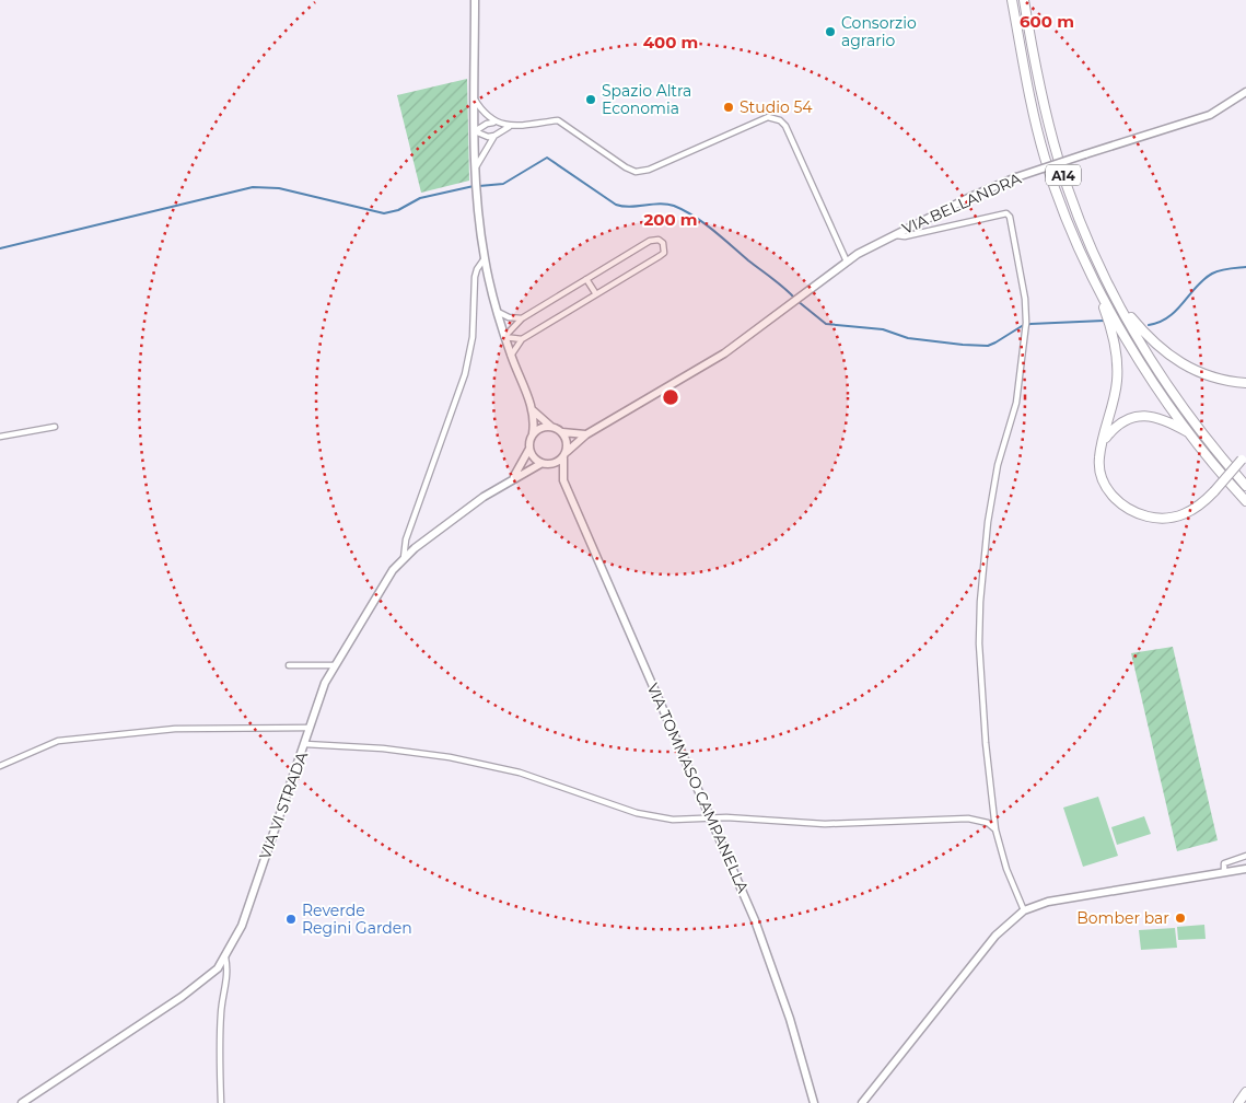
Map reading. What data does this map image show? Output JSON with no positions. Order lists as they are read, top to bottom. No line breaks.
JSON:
{"streets":{"highway":["A14"],"main road":["VIA BELLANDRA","VIA TOMMASO CAMPANELLA","VIA VI STRADA"]},"crossings":[["VIA TOMMASO CAMPANELLA","VIA VI STRADA"]],"places":["Consorzio agrario","Spazio Altra Economia","Studio 54","Bomber bar","Reverde Regini Garden"],"rings":["600 m","400 m","200 m"]}
